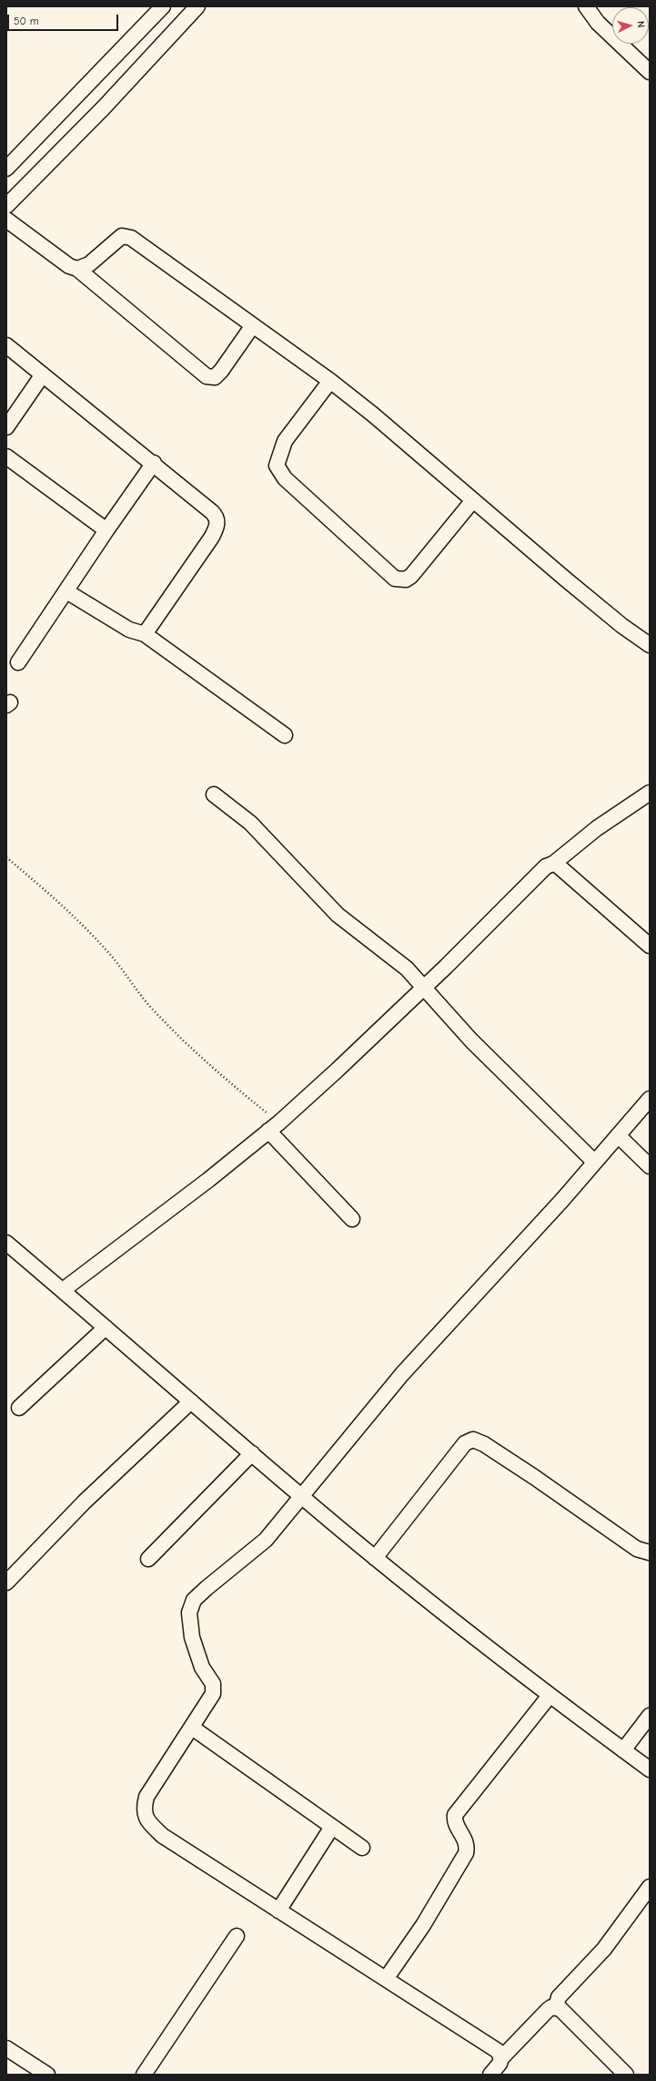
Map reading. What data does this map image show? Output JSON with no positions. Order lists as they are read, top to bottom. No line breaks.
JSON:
{"scale_bar":"50 m","north":"right"}
